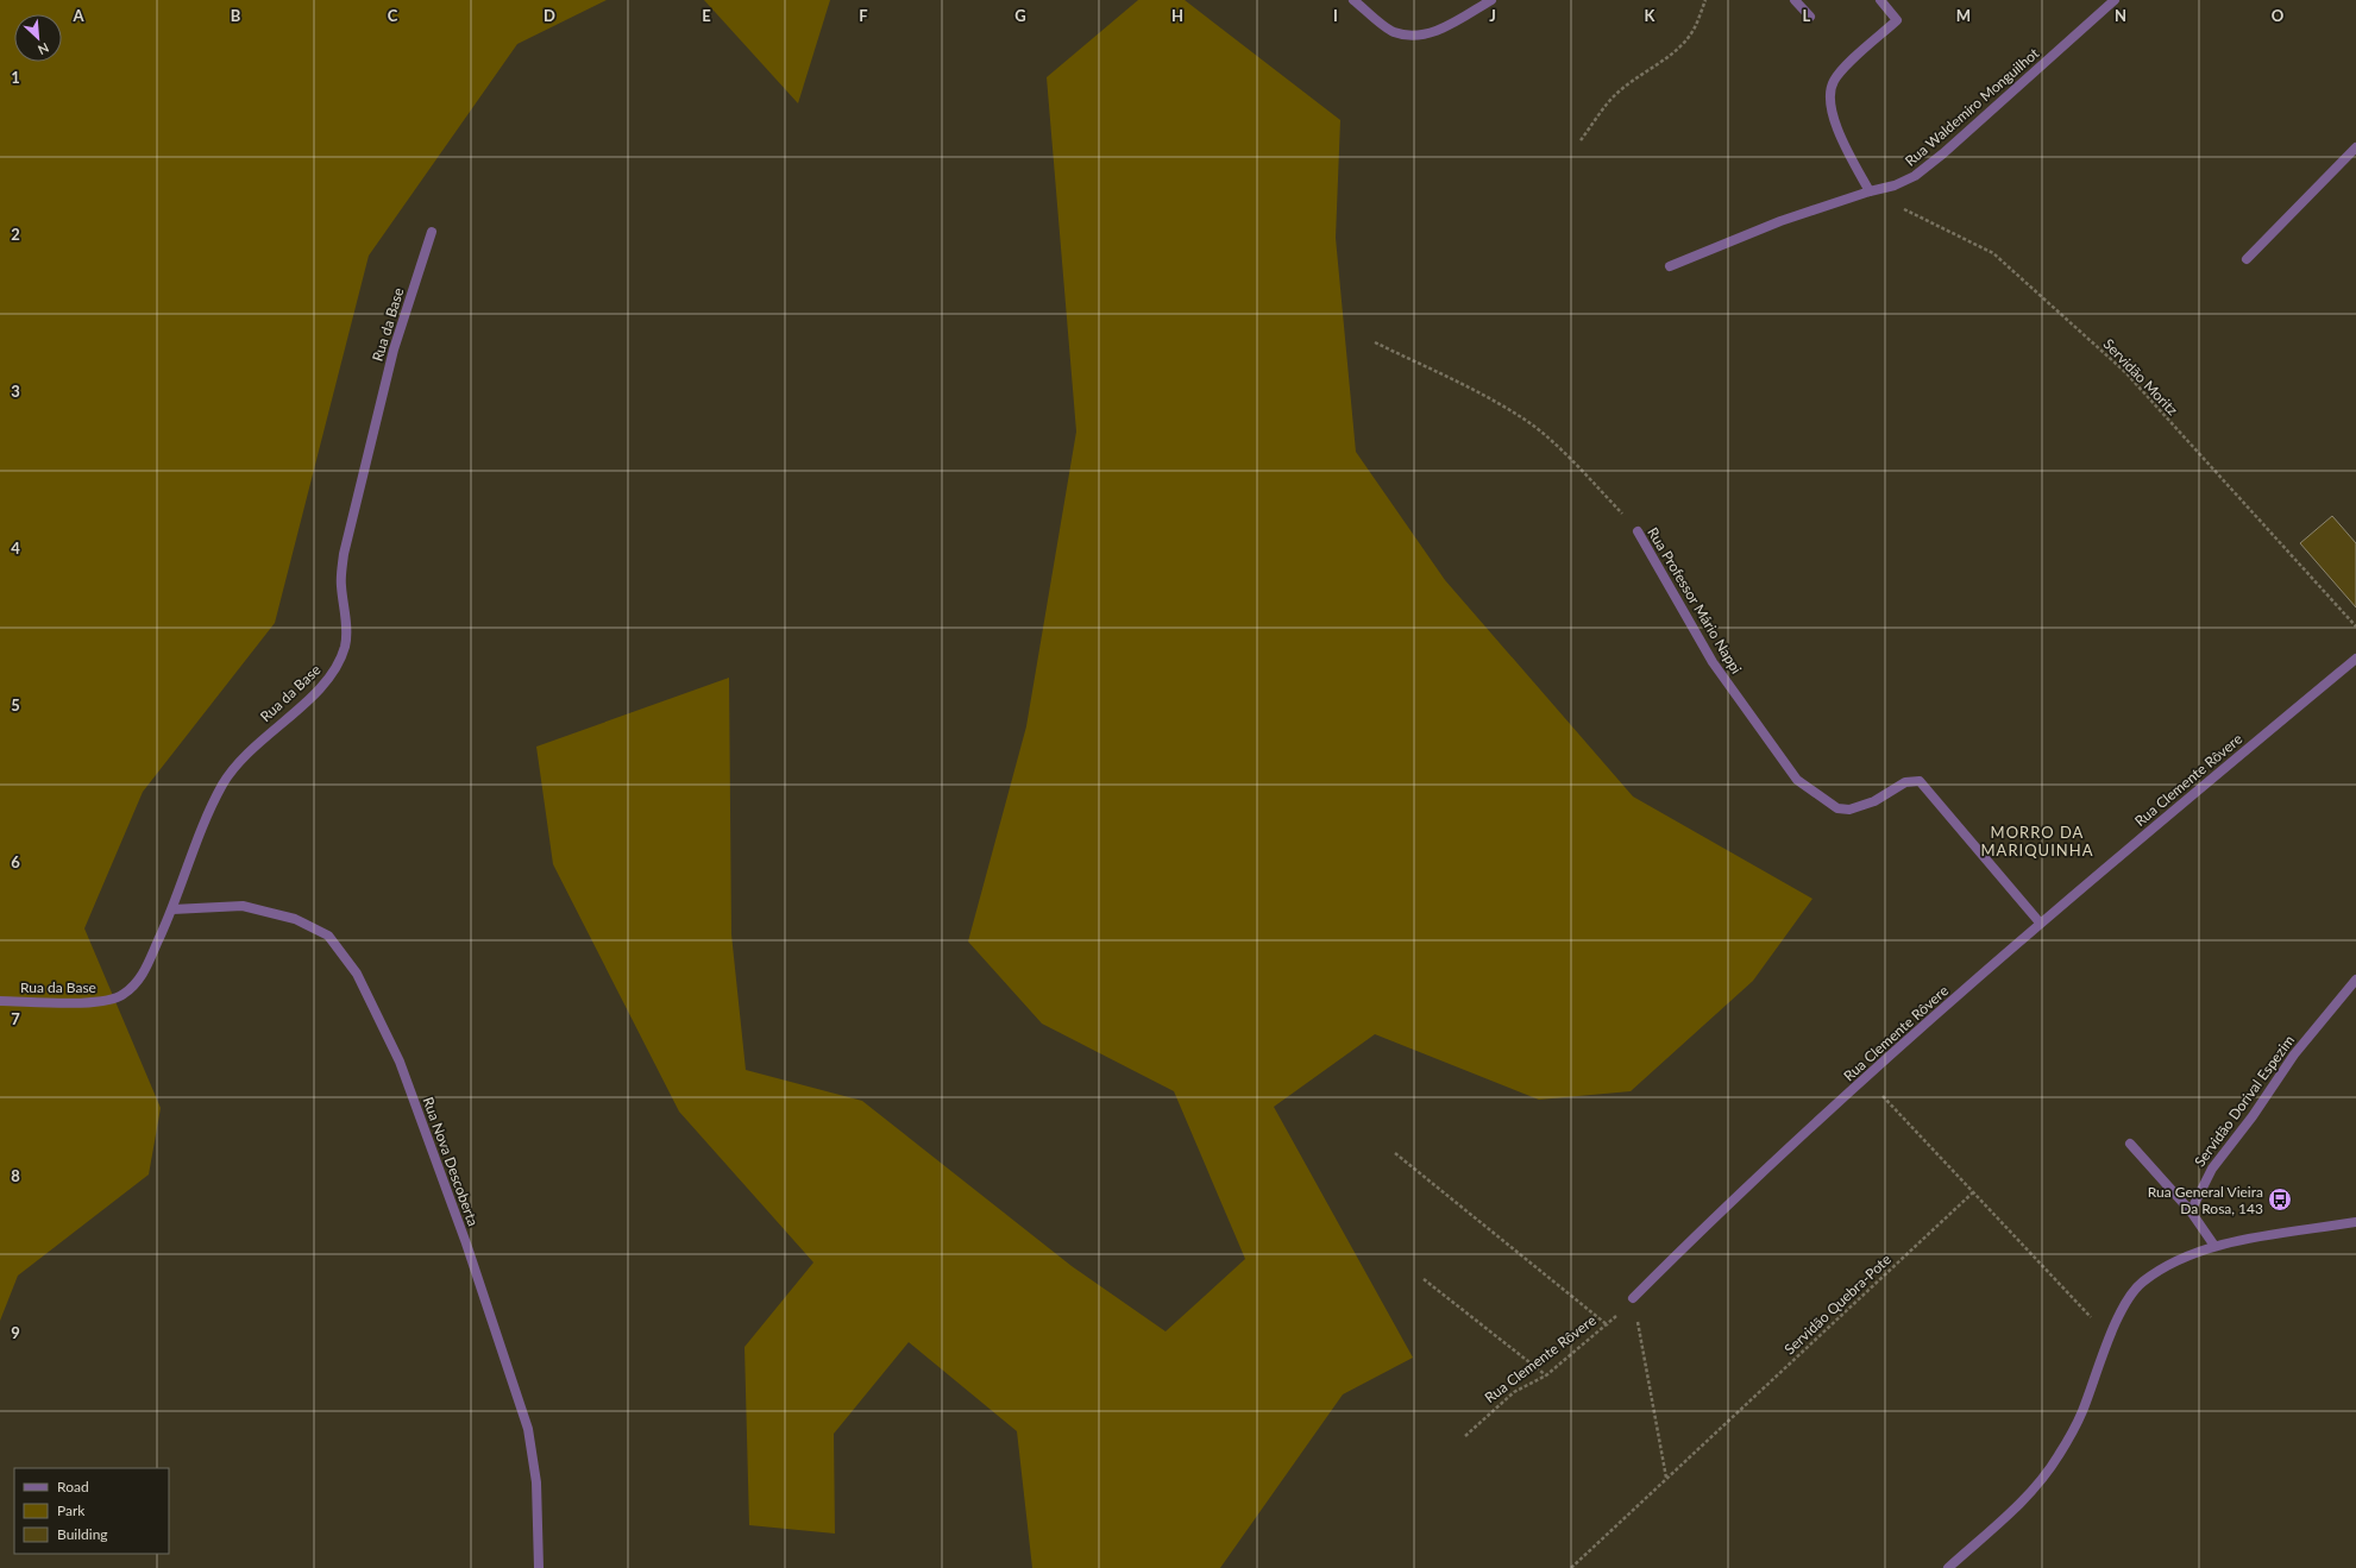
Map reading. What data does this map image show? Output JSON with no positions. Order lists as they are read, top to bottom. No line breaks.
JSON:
{"streets":{"street":["Rua Waldemiro Monguilhot","Rua da Base","Rua Professor Mário Nappi","Rua Clemente Rôvere","Servidão Dorival Espezim","Rua Nova Descoberta"],"path":["Servidão Moritz","Servidão Quebra-Pote"]},"crossings":[["Rua Waldemiro Monguilhot","Servidão Moritz"],["Rua da Base","Rua Nova Descoberta"],["Rua Professor Mário Nappi","Rua Clemente Rôvere"]],"districts":["MORRO DA MARIQUINHA"],"places":{"bus stop":["Rua General Vieira Da Rosa, 143"]},"legend":["Road","Park","Building"],"north":"bottom right","grid":{"columns":["A","B","C","D","E","F","G","H","I","J","K","L","M","N","O"],"rows":["1","2","3","4","5","6","7","8","9"]}}
